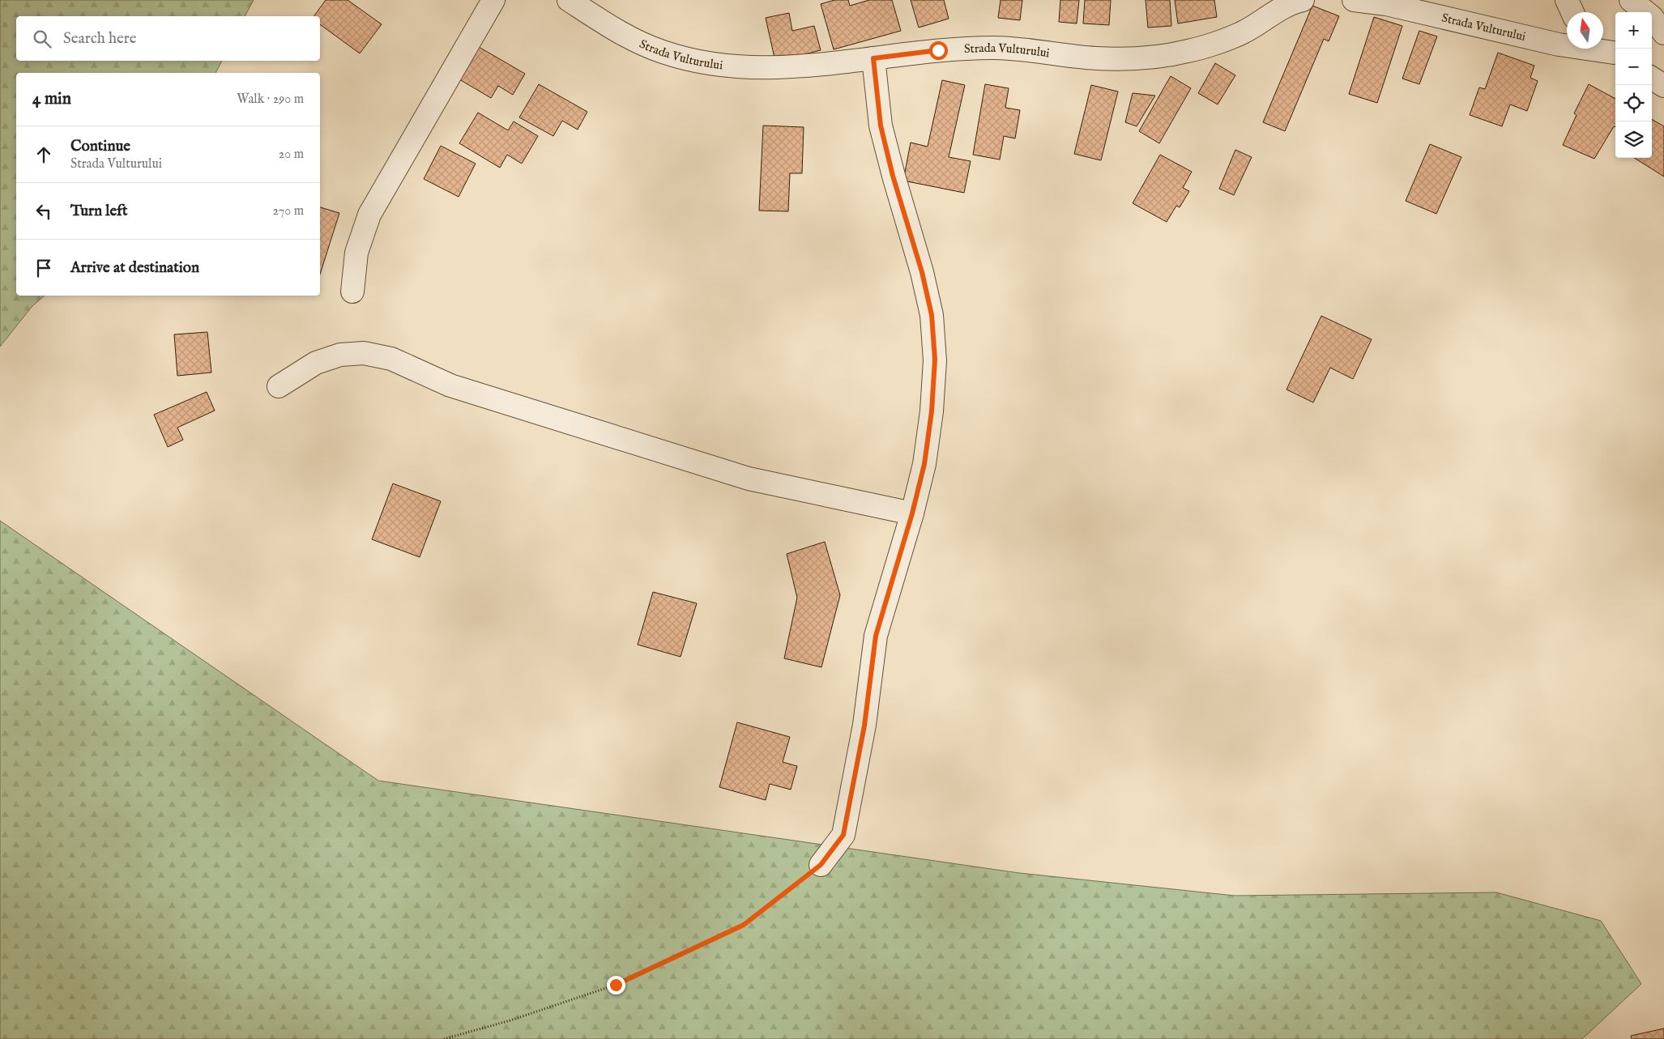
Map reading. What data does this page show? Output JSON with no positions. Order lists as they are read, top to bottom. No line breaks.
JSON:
{"streets":{"street":["Strada Vulturului"]},"north":"top","page":{"map_buttons":["+","−"],"search":"Search here","heading":["4 min","Walk · 290 m"],"list":[["Continue","Strada Vulturului","20 m"],["Turn left","270 m"],"Arrive at destination"]}}
